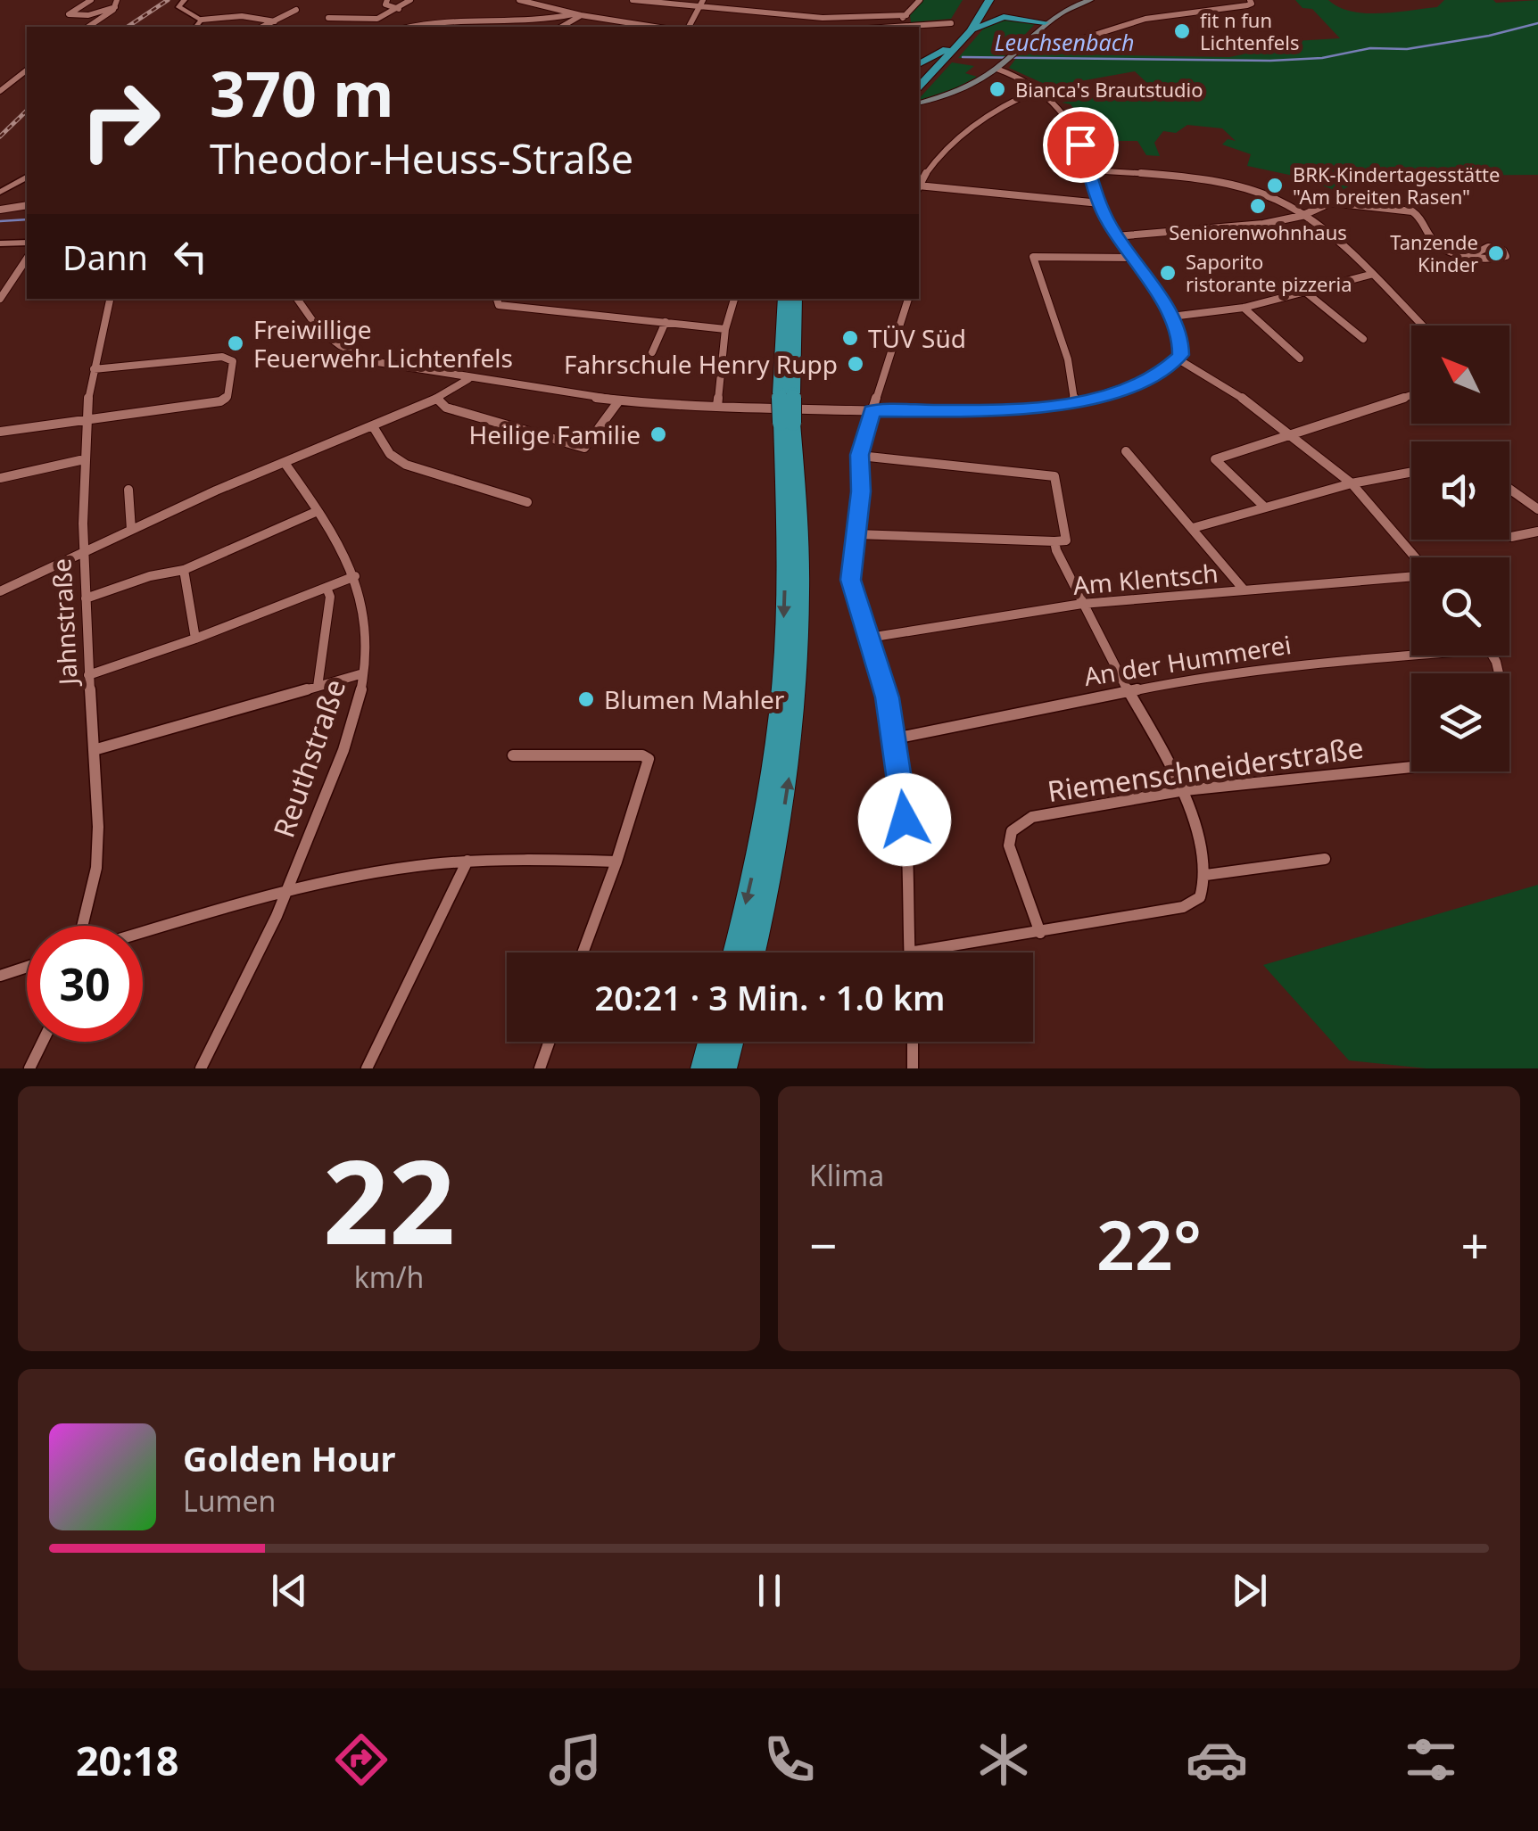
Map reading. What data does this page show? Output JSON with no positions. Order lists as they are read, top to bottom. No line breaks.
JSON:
{"streets":{"street":["Am Klentsch","Jahnstraße","An der Hummerei","Reuthstraße","Riemenschneiderstraße"]},"water":["Leuchsenbach"],"places":["fit n fun Lichtenfels","Bianca's Brautstudio","BRK-Kindertagesstätte \"Am breiten Rasen\"","Seniorenwohnhaus","Tanzende Kinder","Saporito ristorante pizzeria","TÜV Süd","Freiwillige Feuerwehr Lichtenfels","Fahrschule Henry Rupp","Heilige Familie","Blumen Mahler"],"north":"top left","page":{"turn":["370 m","Theodor-Heuss-Straße"],"then":"Dann","limit":"30","trip":"20:21 · 3 Min. · 1.0 km","tile":[["22","km/h"],"Klima"],"heat":["−","22°","+"],"song":["Golden Hour","Lumen"],"tabs":"20:18"}}
